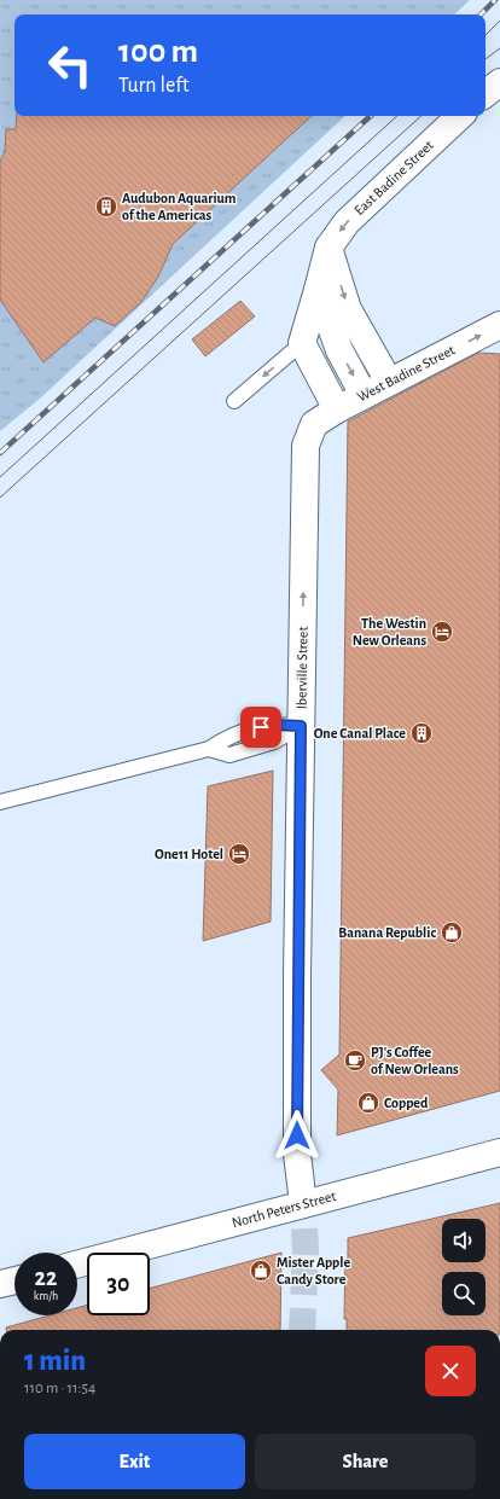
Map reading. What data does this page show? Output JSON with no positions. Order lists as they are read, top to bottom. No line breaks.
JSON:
{"streets":{"street":["East Badine Street","West Badine Street","Iberville Street","North Peters Street"]},"crossings":[["West Badine Street","Iberville Street"],["Iberville Street","North Peters Street"]],"one_way":["East Badine Street","West Badine Street","Iberville Street"],"places":{"building":["Audubon Aquarium of the Americas","One Canal Place"],"hotel":["The Westin New Orleans","One11 Hotel"],"shop":["Banana Republic","Copped","Mister Apple Candy Store"],"cafe":["PJ's Coffee of New Orleans"]},"page":{"turn":["100 m","Turn left"],"speed":"22 km/h","limit":"30","heading":["1 min","110 m · 11:54"],"buttons":["Exit","Share"]}}
